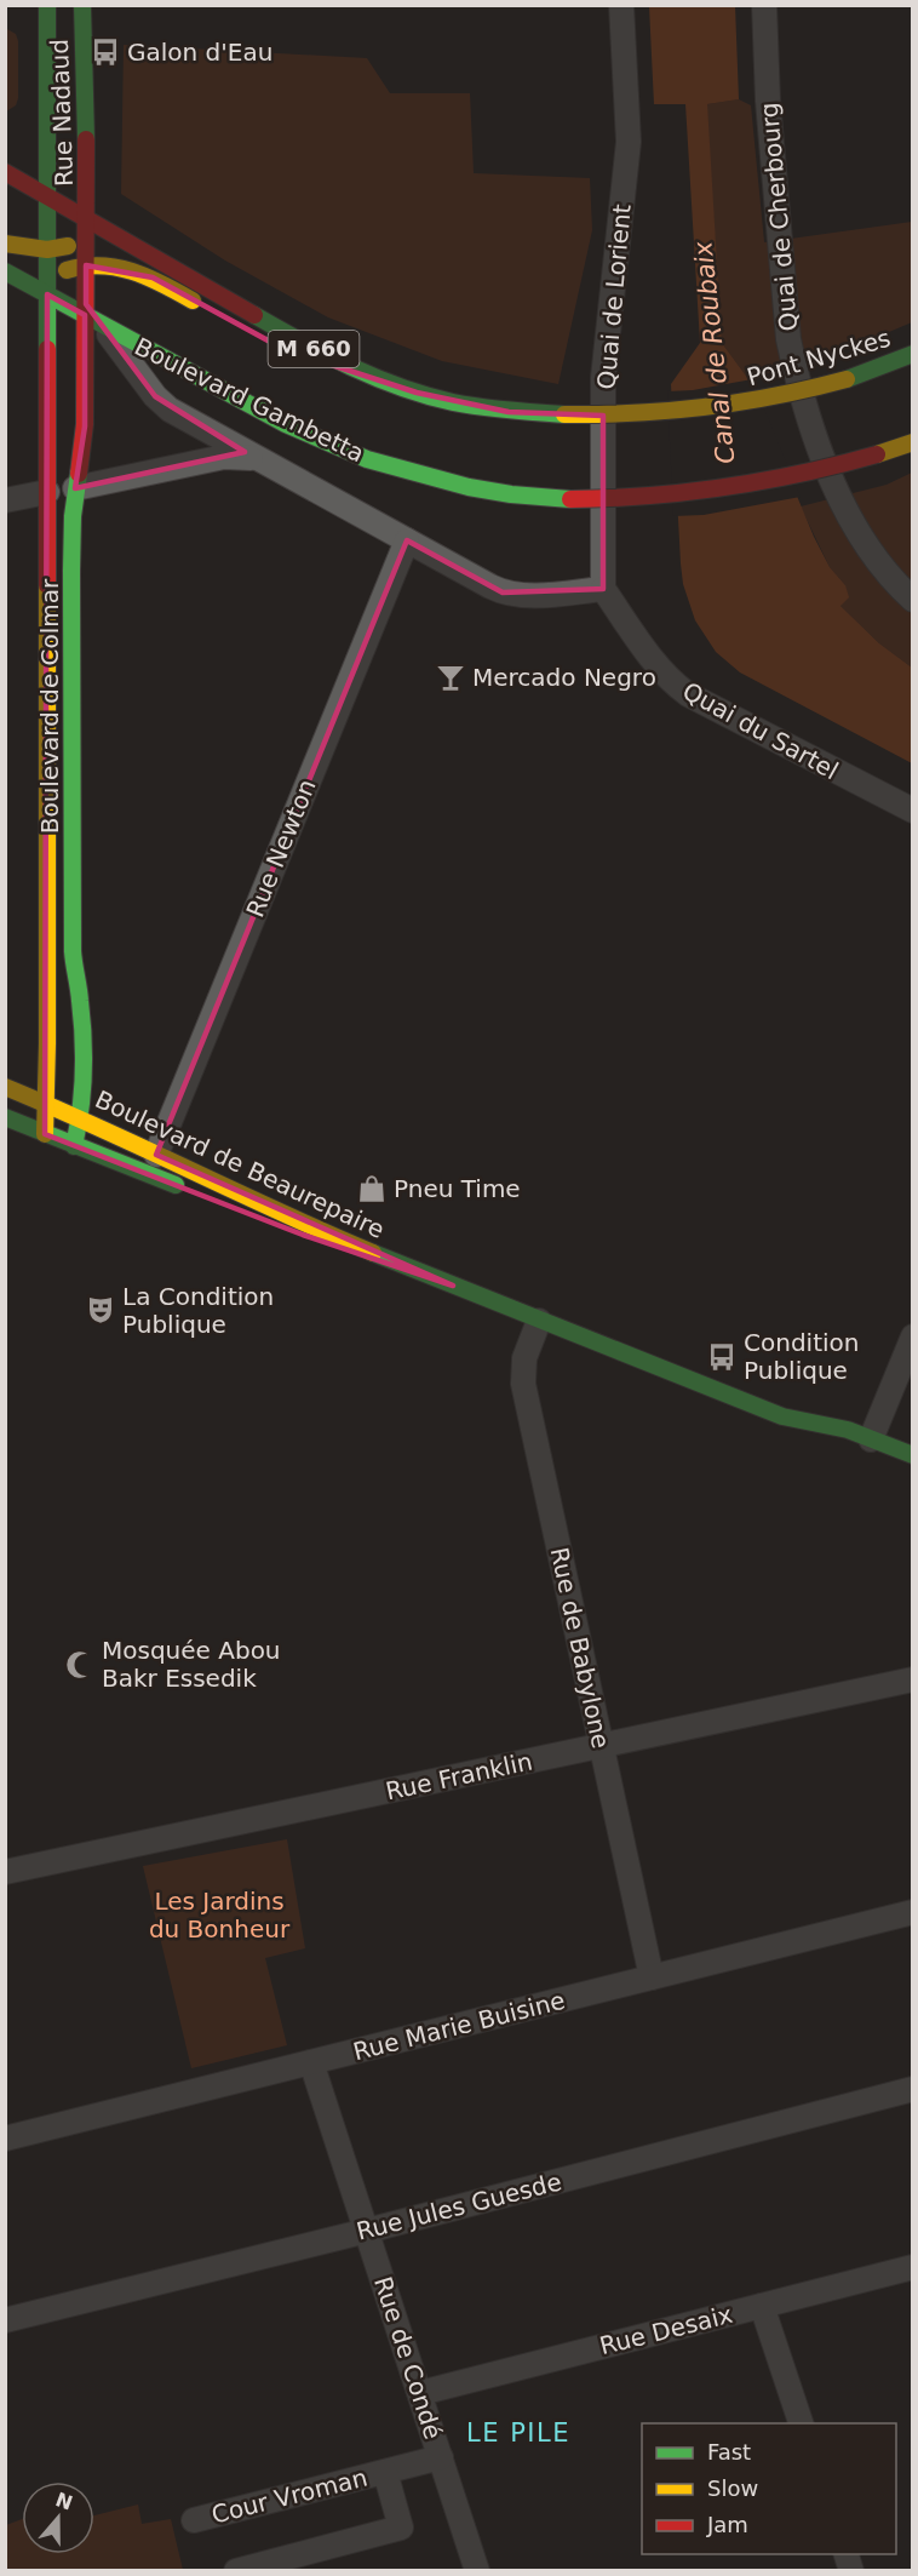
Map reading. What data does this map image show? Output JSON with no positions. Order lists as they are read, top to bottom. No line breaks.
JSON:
{"streets":{"main road":["Rue Nadaud","M 660","Pont Nyckes","Boulevard Gambetta","Boulevard de Colmar","Boulevard de Beaurepaire"],"street":["Quai de Cherbourg","Quai de Lorient","Quai du Sartel","Rue Newton","Rue de Babylone","Rue Franklin","Rue Marie Buisine","Rue Jules Guesde","Rue Desaix","Rue de Condé","Cour Vroman"]},"crossings":[["Rue Nadaud","M 660"],["Rue Nadaud","Boulevard de Colmar"],["Quai de Lorient","Boulevard Gambetta"],["Quai de Lorient","Quai du Sartel"],["M 660","Pont Nyckes"],["Boulevard Gambetta","Boulevard de Colmar"],["Boulevard Gambetta","Quai du Sartel"],["Boulevard Gambetta","Rue Newton"],["Boulevard de Colmar","Boulevard de Beaurepaire"],["Rue Newton","Boulevard de Beaurepaire"],["Boulevard de Beaurepaire","Rue de Babylone"],["Rue de Babylone","Rue Franklin"],["Rue de Babylone","Rue Marie Buisine"],["Rue Marie Buisine","Rue de Condé"],["Rue Jules Guesde","Rue de Condé"],["Rue Desaix","Rue de Condé"],["Rue de Condé","Cour Vroman"]],"districts":["LE PILE"],"water":["Canal de Roubaix"],"parks":["Les Jardins du Bonheur"],"places":{"bus stop":["Galon d'Eau","Condition Publique"],"bar":["Mercado Negro"],"shop":["Pneu Time"],"theatre":["La Condition Publique"],"mosque":["Mosquée Abou Bakr Essedik"]},"legend":["Fast","Slow","Jam"],"north":"top"}
